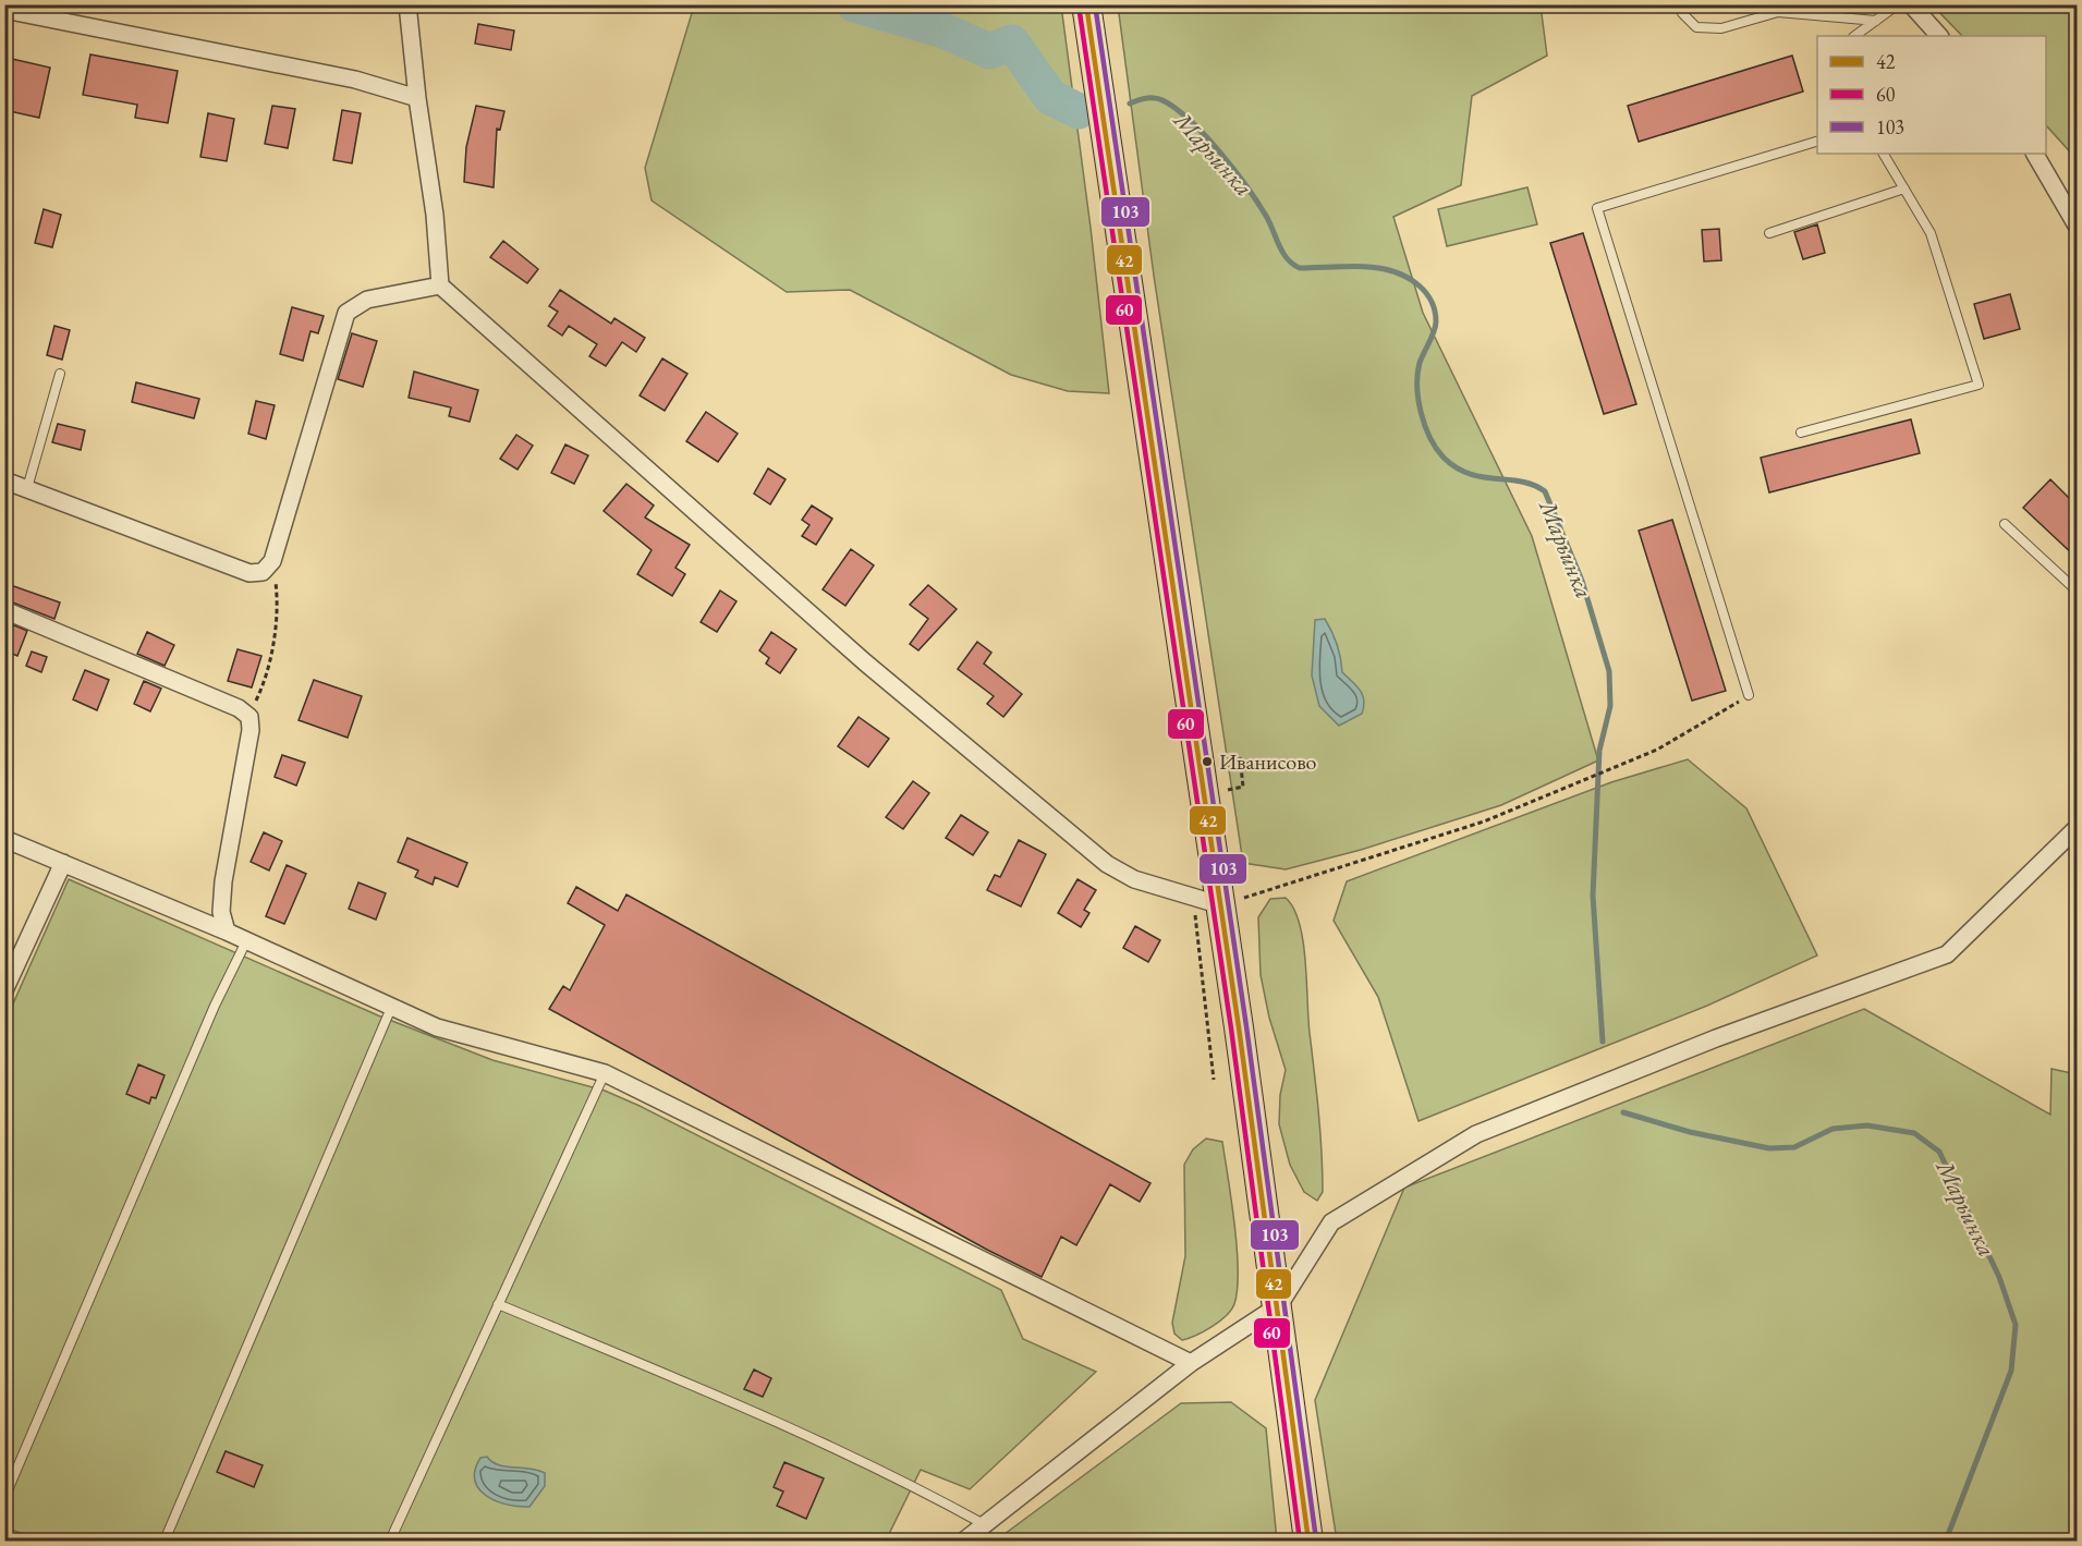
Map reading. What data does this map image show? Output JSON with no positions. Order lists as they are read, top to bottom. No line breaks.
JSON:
{"water":["Марьинка"],"places":["Иванисово"],"lines":["transit line 42","transit line 103","transit line 60"],"legend":["42","60","103"]}
